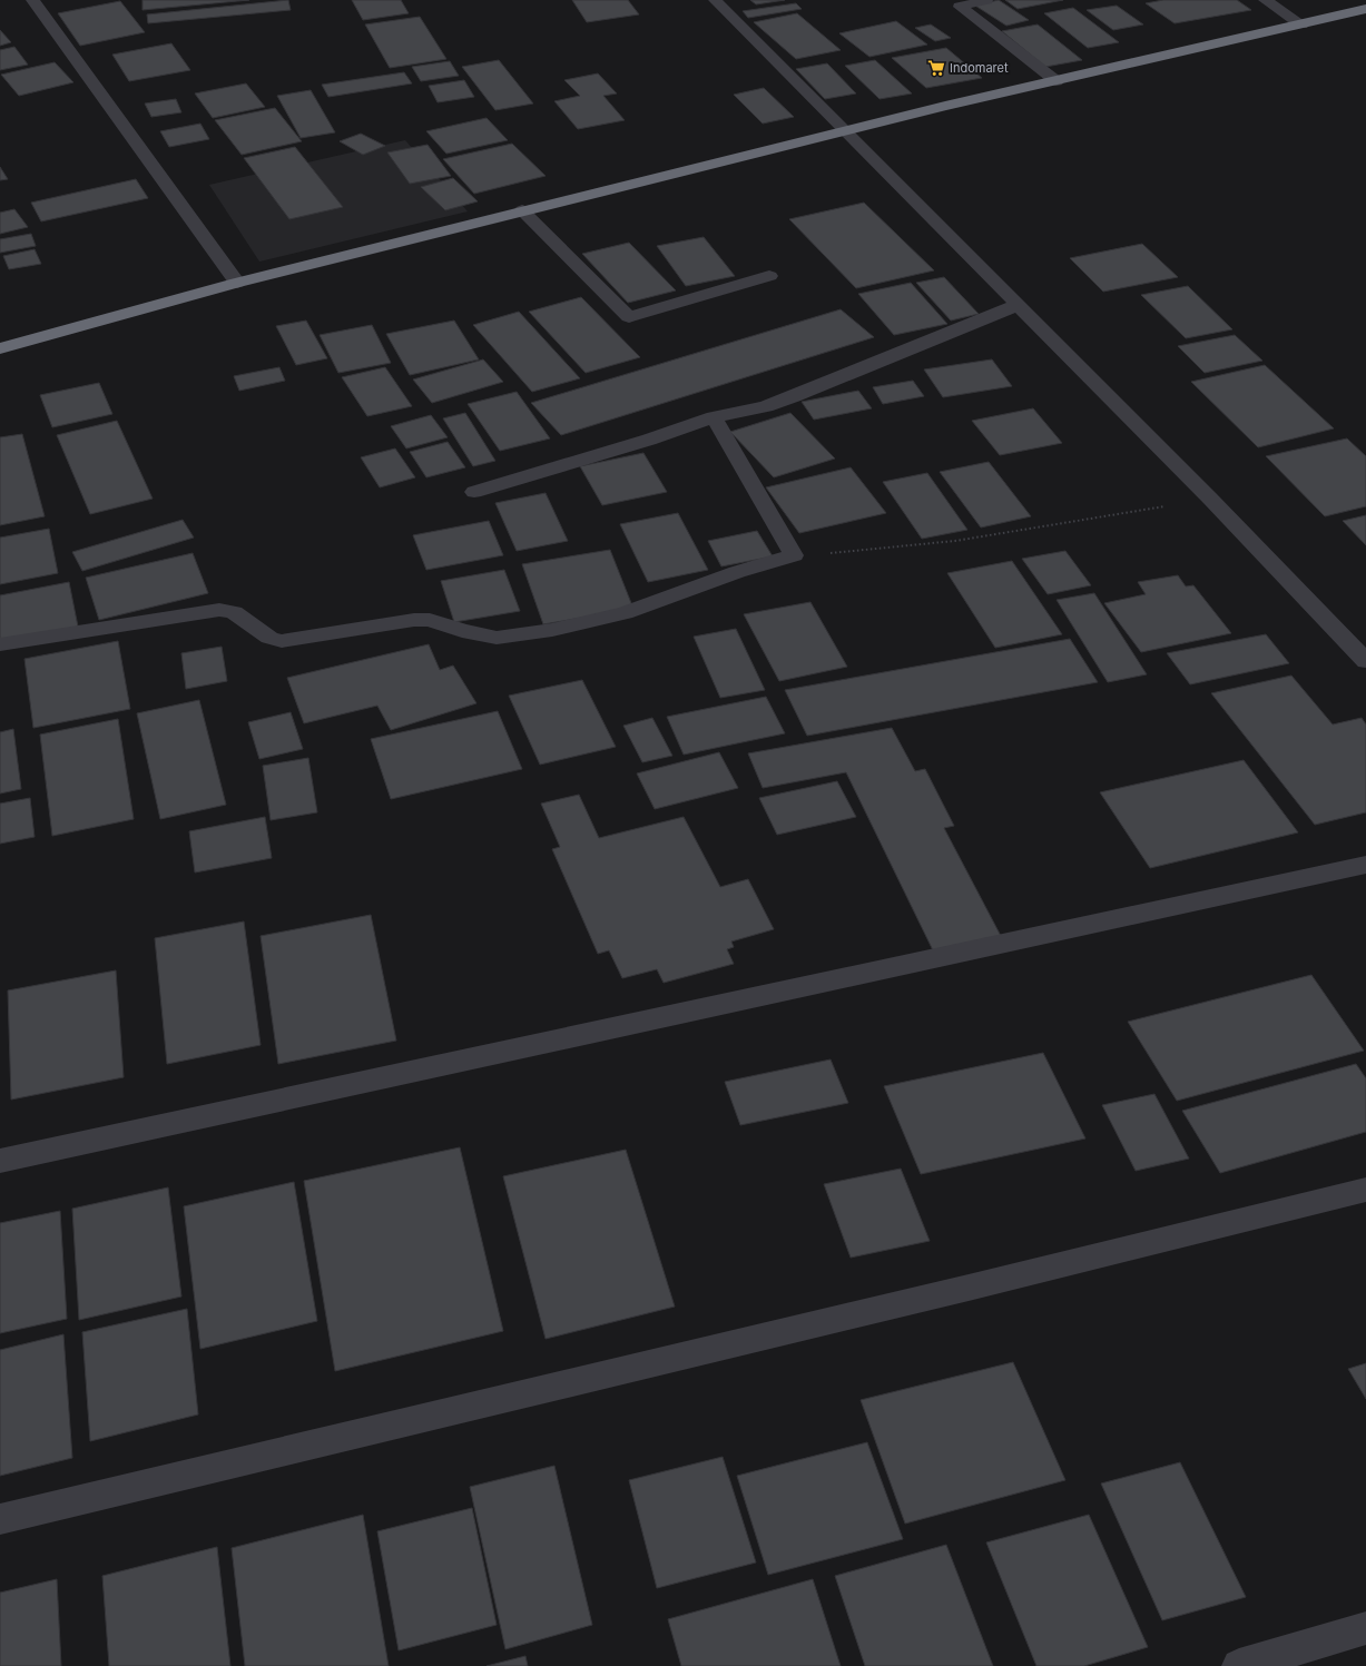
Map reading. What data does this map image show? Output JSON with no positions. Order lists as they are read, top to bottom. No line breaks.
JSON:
{"places":{"supermarket":["Indomaret"]}}
